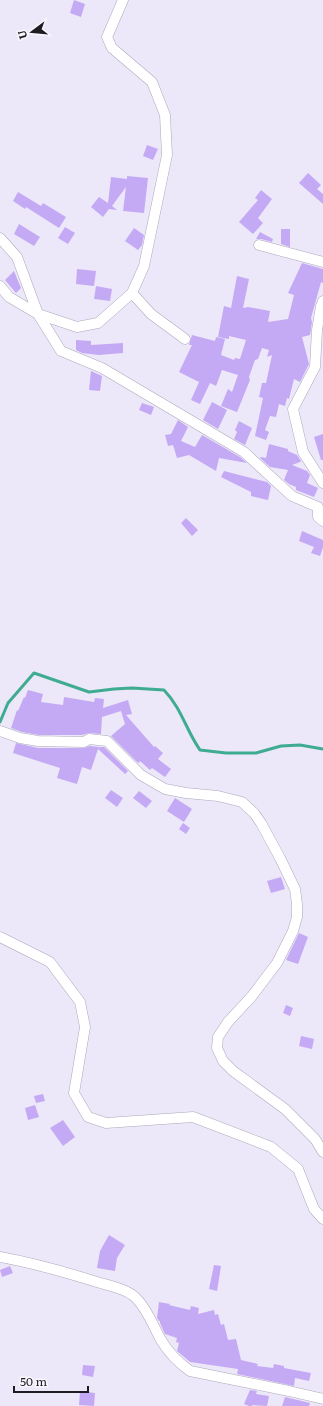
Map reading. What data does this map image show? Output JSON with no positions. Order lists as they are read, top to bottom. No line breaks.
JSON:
{"scale_bar":"50 m","north":"left"}
